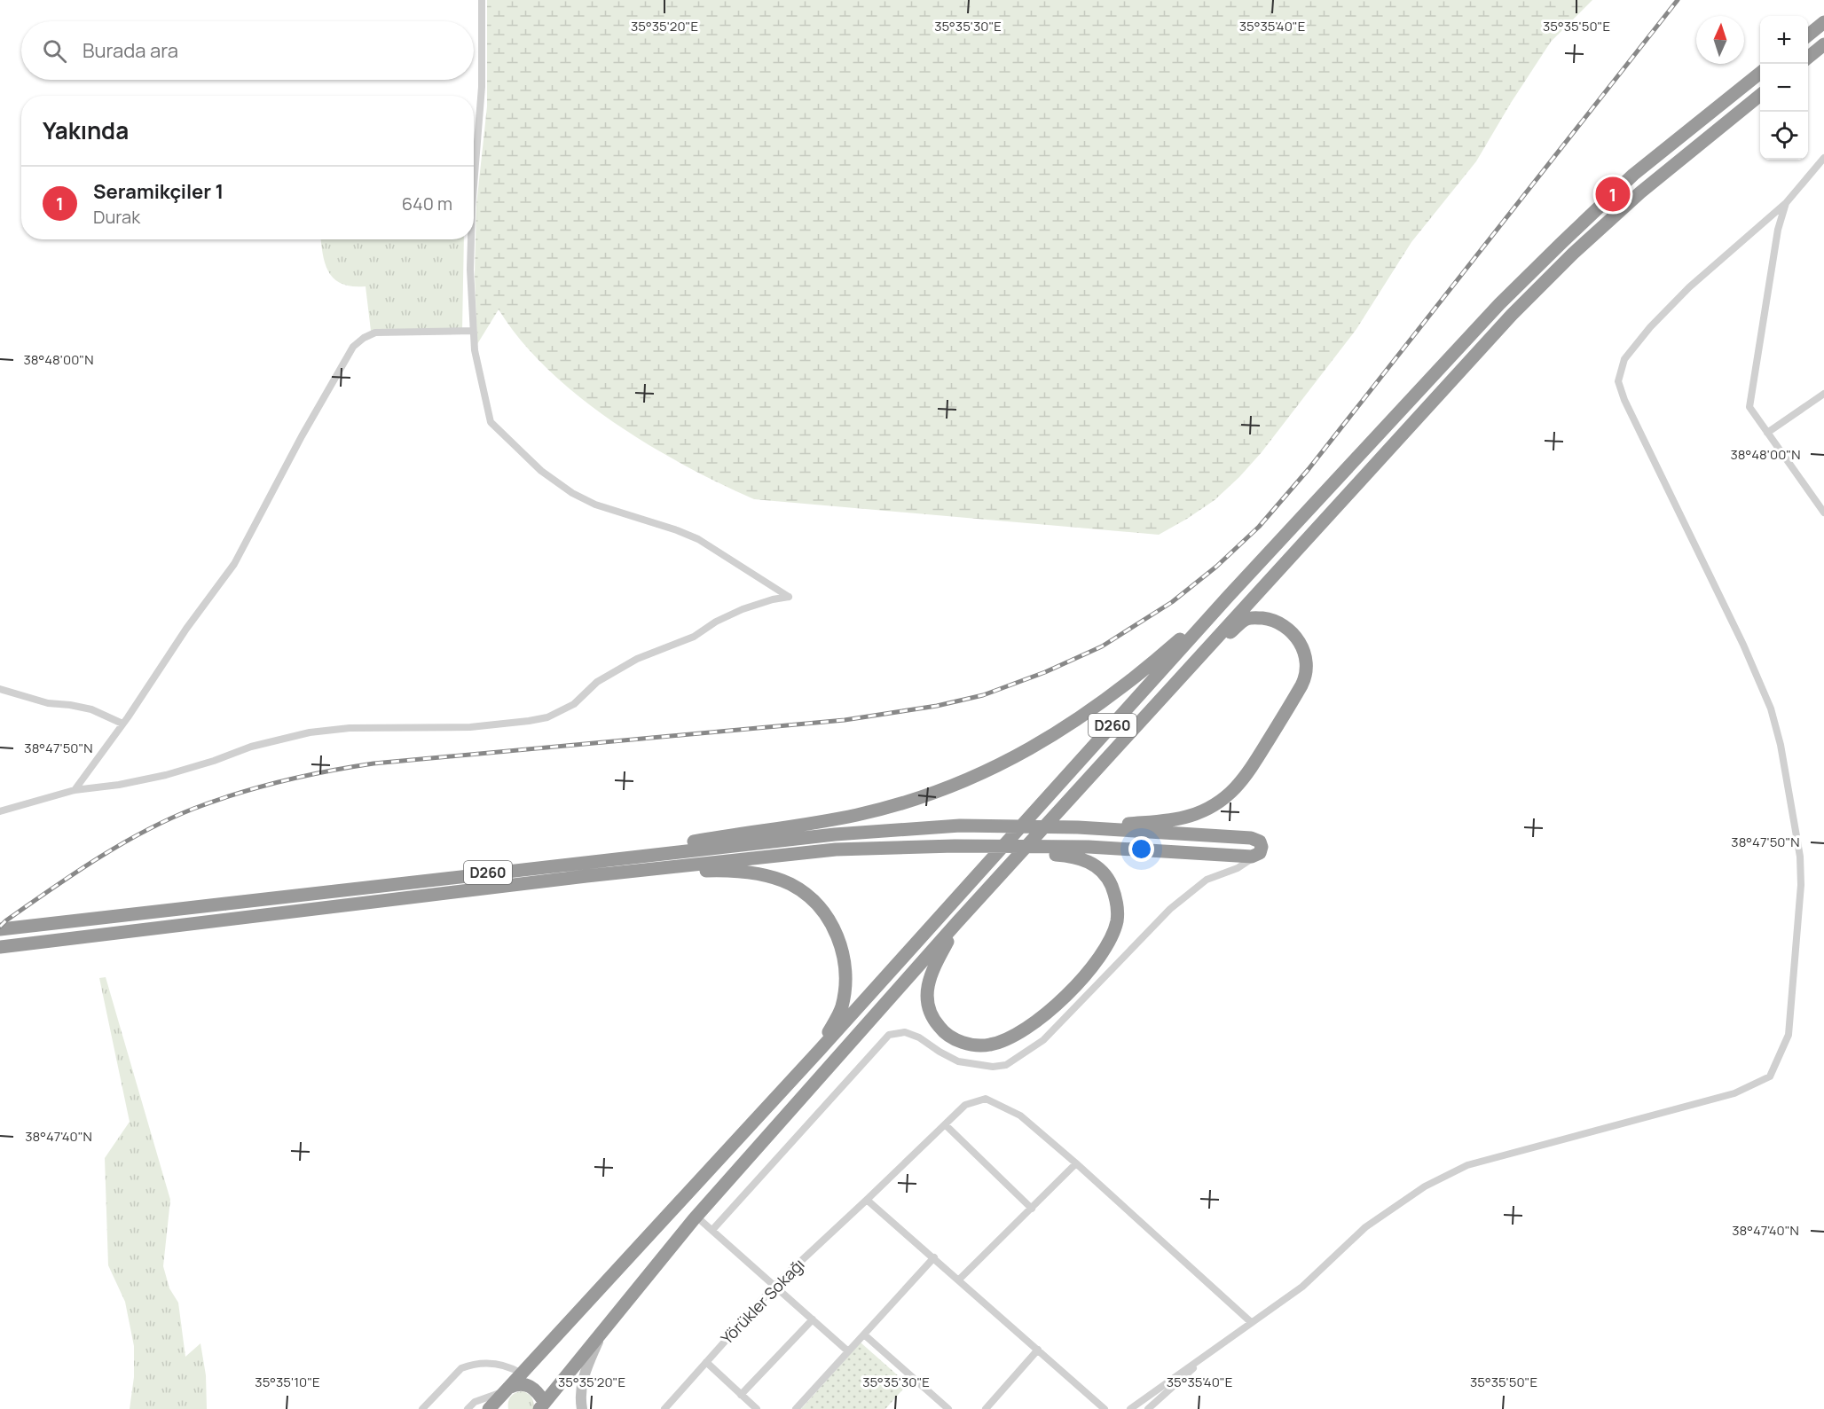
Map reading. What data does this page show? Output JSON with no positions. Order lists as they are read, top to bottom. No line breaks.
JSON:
{"streets":{"highway":["D260"],"street":["Yörükler Sokağı"]},"north":"top","page":{"map_buttons":["+","−"],"search":"Burada ara","heading":"Yakında","list":[{"mark":"1","name":"Seramikçiler 1","note":"Durak","value":"640 m"}],"pins":"1"},"coordinates":["35°35'20\"E","35°35'30\"E","35°35'40\"E","35°35'50\"E","38°48'00\"N","38°47'50\"N","38°47'40\"N","35°35'10\"E"]}
